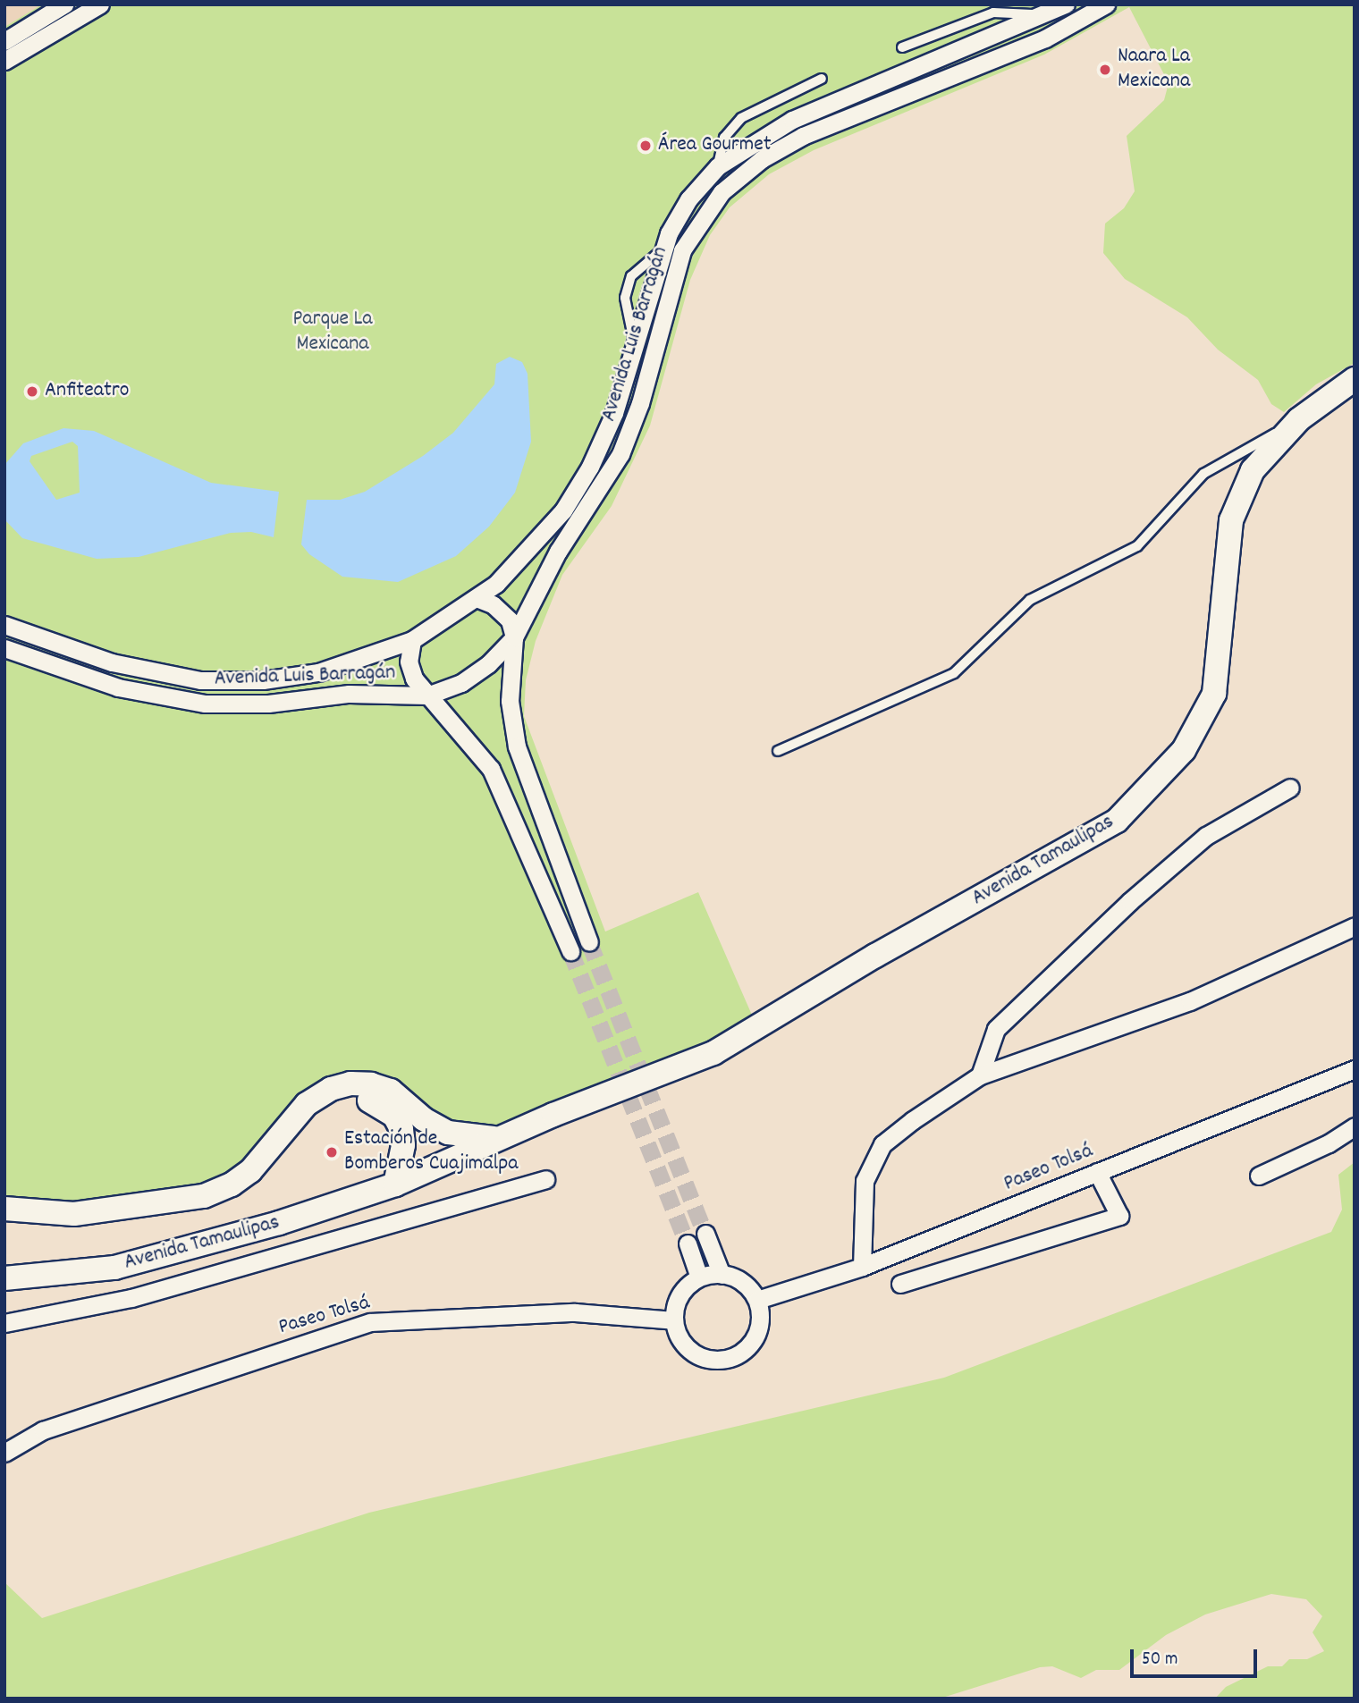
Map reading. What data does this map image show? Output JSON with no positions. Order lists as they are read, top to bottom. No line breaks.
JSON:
{"streets":{"street":["Avenida Luis Barragán","Avenida Tamaulipas","Paseo Tolsá"]},"parks":["Parque La Mexicana"],"places":["Naara La Mexicana","Área Gourmet","Anfiteatro","Estación de Bomberos Cuajimalpa"],"scale_bar":"50 m"}
